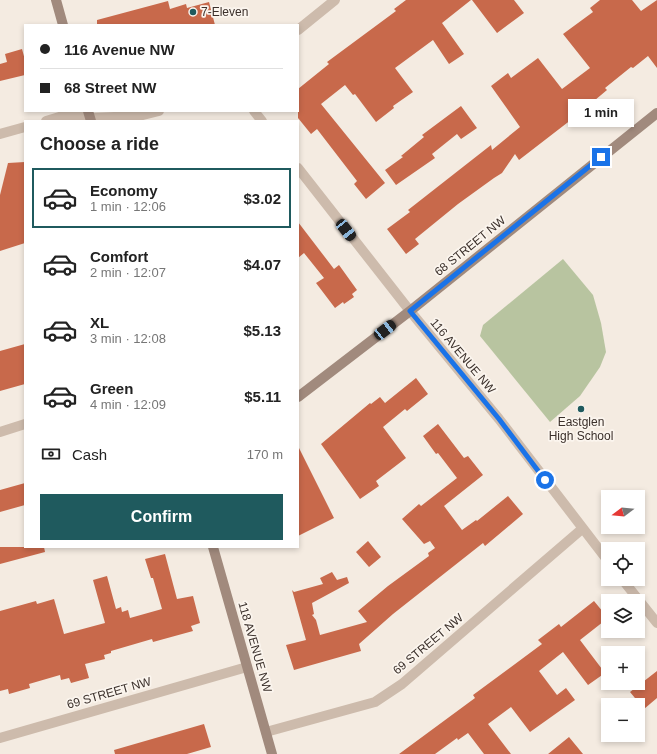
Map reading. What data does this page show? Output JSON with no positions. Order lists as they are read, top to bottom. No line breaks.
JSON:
{"streets":{"street":["68 STREET NW","116 AVENUE NW","69 STREET NW","118 AVENUE NW"]},"crossings":[["68 STREET NW","116 AVENUE NW"],["116 AVENUE NW","69 STREET NW"],["69 STREET NW","118 AVENUE NW"]],"places":["7-Eleven","Eastglen High School"],"north":"left","page":{"banner":["116 Avenue NW","68 Street NW"],"bubble":"1 min","heading":"Choose a ride","list":[{"name":"Economy","note":"1 min · 12:06","value":"$3.02"},{"name":"Comfort","note":"2 min · 12:07","value":"$4.07"},{"name":"XL","note":"3 min · 12:08","value":"$5.13"},{"name":"Green","note":"4 min · 12:09","value":"$5.11"}],"pay":["Cash","170 m"],"buttons":"Confirm","map_buttons":["+","−"]}}
